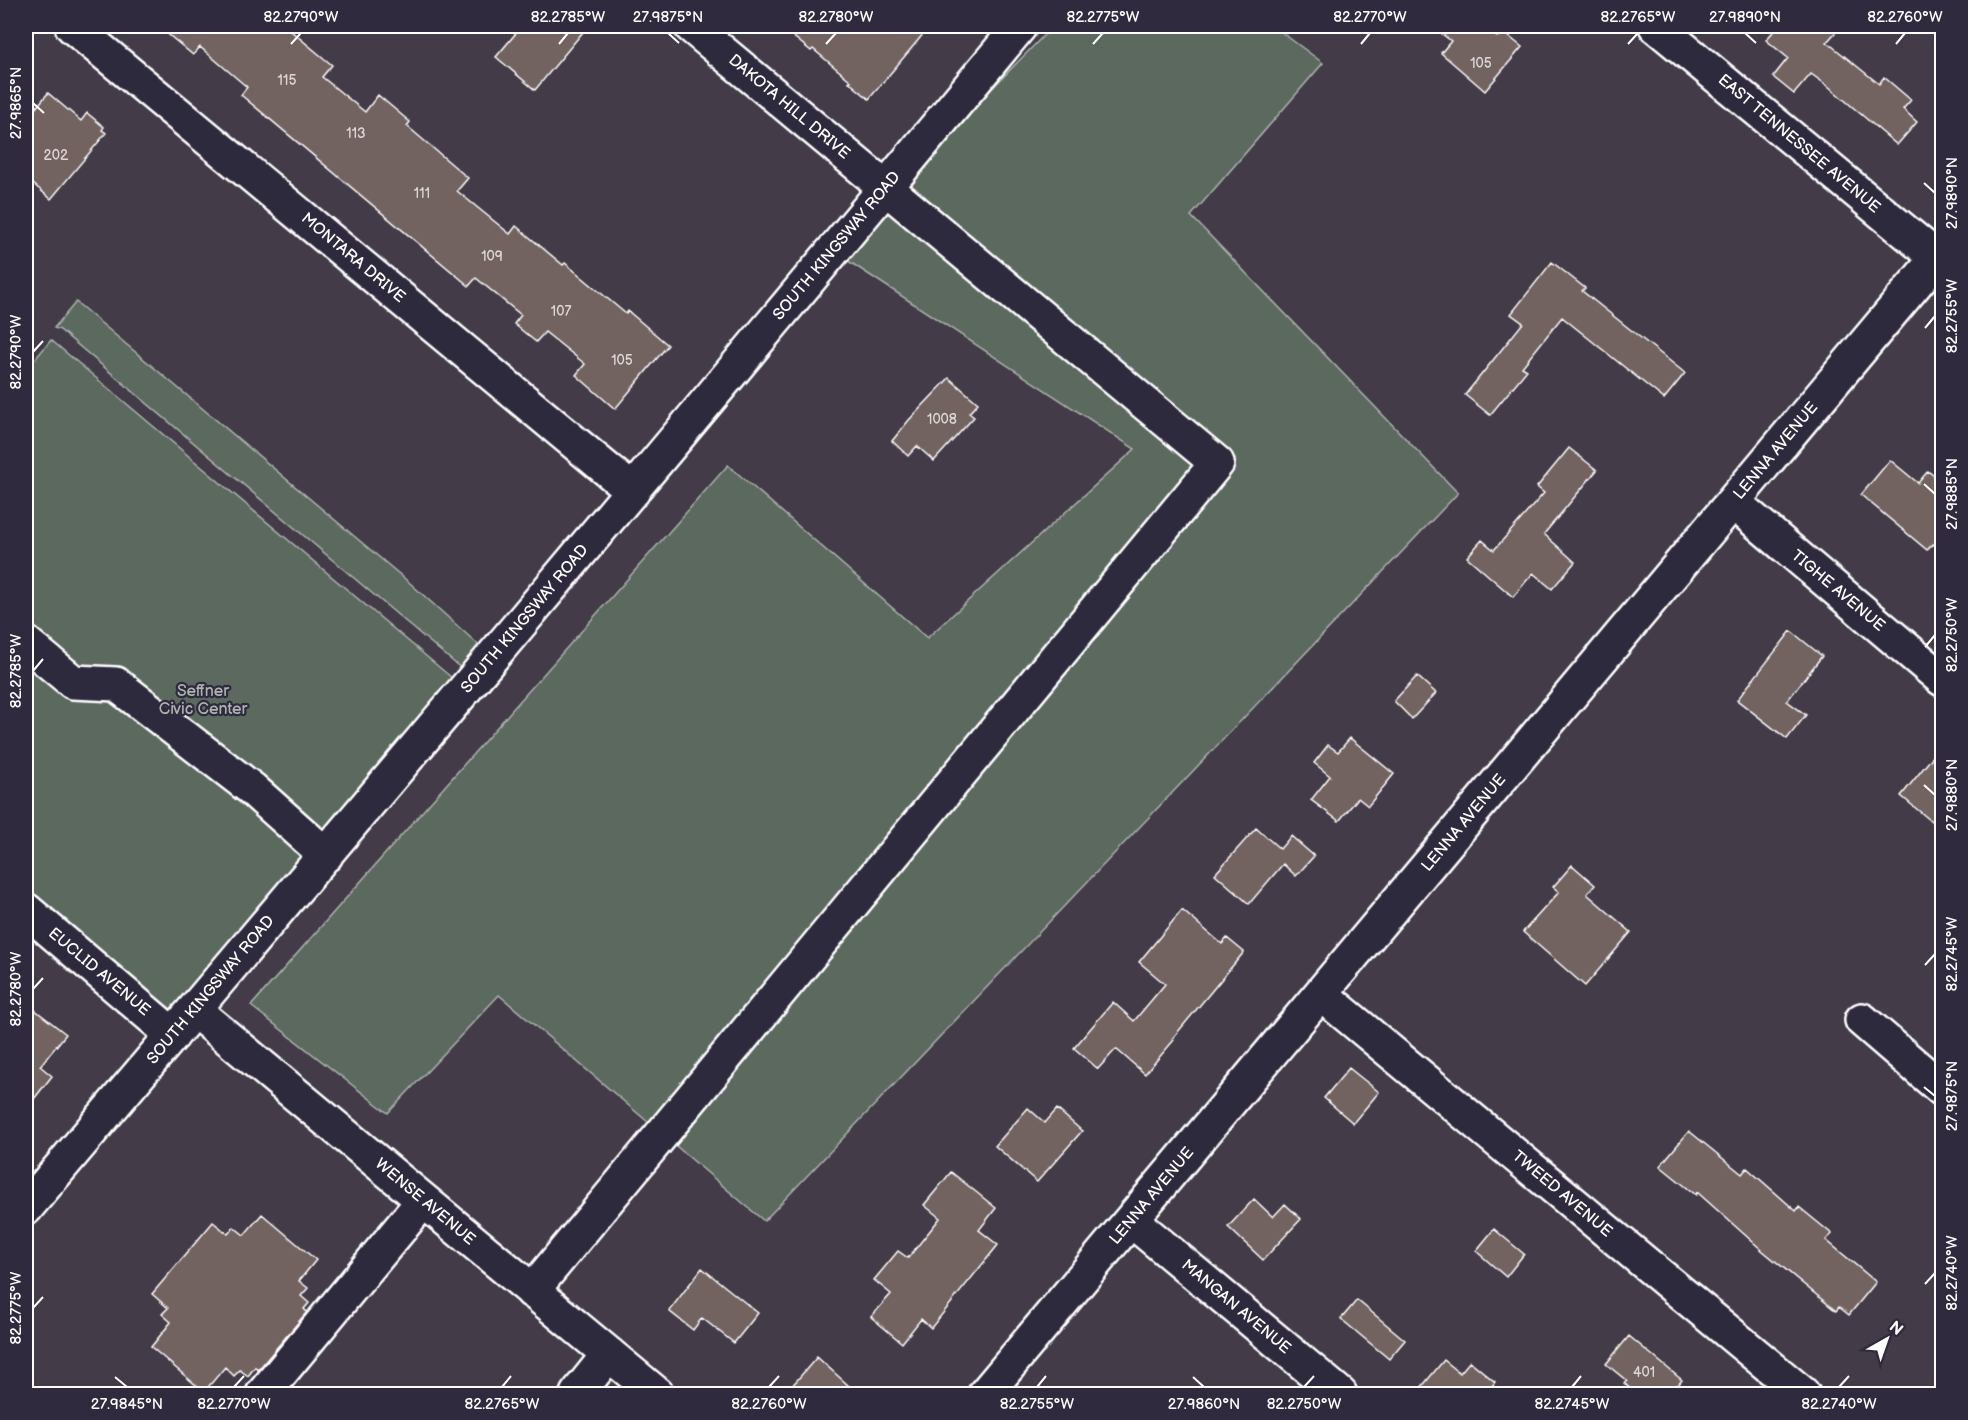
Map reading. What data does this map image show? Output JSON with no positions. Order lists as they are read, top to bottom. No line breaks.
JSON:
{"streets":{"street":["DAKOTA HILL DRIVE","EAST TENNESSEE AVENUE","SOUTH KINGSWAY ROAD","MONTARA DRIVE","LENNA AVENUE","TIGHE AVENUE","EUCLID AVENUE","TWEED AVENUE","WENSE AVENUE","MANGAN AVENUE"]},"crossings":[["DAKOTA HILL DRIVE","SOUTH KINGSWAY ROAD"],["DAKOTA HILL DRIVE","WENSE AVENUE"],["EAST TENNESSEE AVENUE","LENNA AVENUE"],["SOUTH KINGSWAY ROAD","MONTARA DRIVE"],["SOUTH KINGSWAY ROAD","EUCLID AVENUE"],["SOUTH KINGSWAY ROAD","WENSE AVENUE"],["LENNA AVENUE","TIGHE AVENUE"],["LENNA AVENUE","TWEED AVENUE"],["LENNA AVENUE","MANGAN AVENUE"]],"parks":["Seffner Civic Center"],"house_numbers":["105","115","113","202","111","109","107","105","1008","401"],"north":"top right","coordinates":["82.2790°W","82.2785°W","27.9875°N","82.2780°W","82.2775°W","82.2770°W","82.2765°W","27.9890°N","82.2760°W","27.9865°N","82.2755°W","27.9885°N","82.2750°W","27.9880°N","82.2745°W","82.2740°W","27.9845°N","27.9860°N"]}
